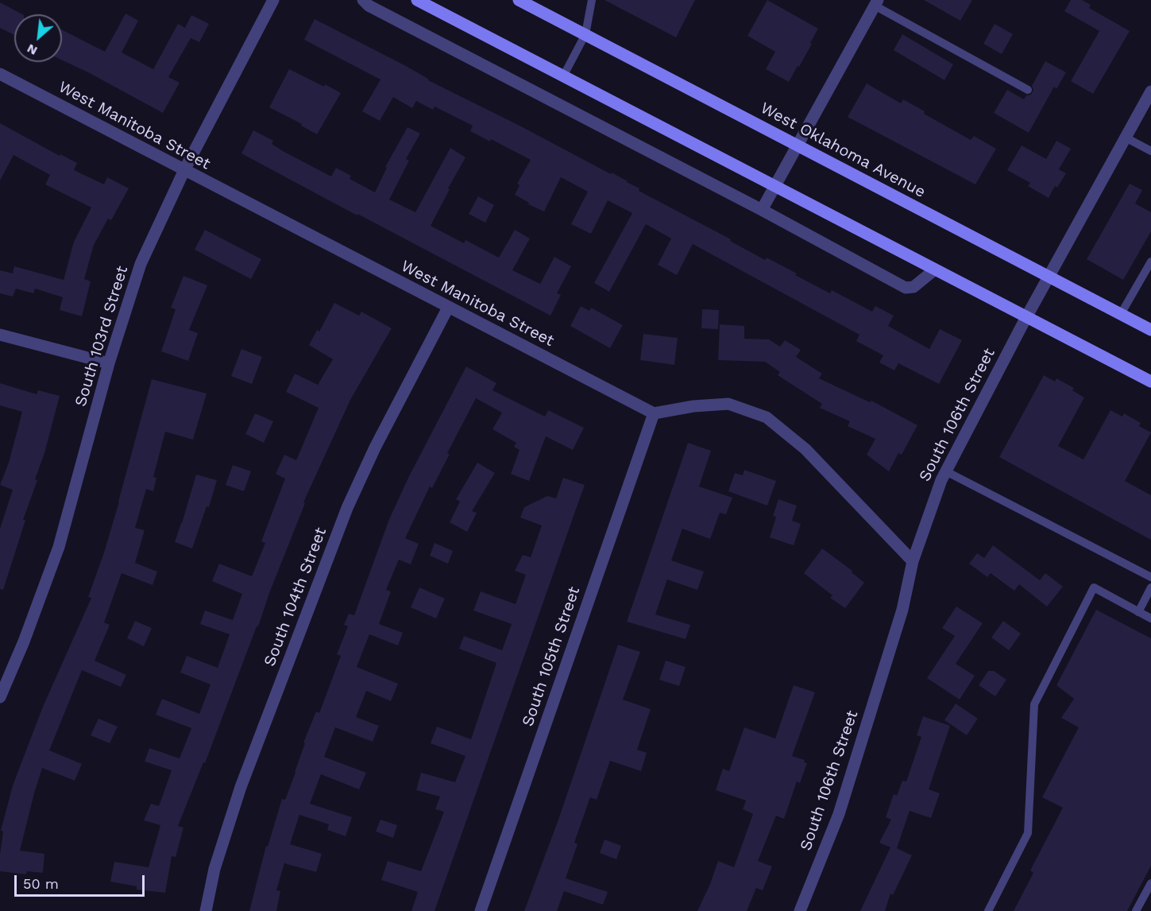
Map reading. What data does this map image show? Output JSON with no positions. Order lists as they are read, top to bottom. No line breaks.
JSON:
{"streets":{"main road":["West Oklahoma Avenue"],"street":["West Manitoba Street","South 103rd Street","South 106th Street","South 104th Street","South 105th Street"]},"crossings":[["West Manitoba Street","South 103rd Street"],["West Manitoba Street","South 104th Street"],["West Manitoba Street","South 105th Street"],["West Oklahoma Avenue","South 106th Street"]],"scale_bar":"50 m","north":"bottom left"}
